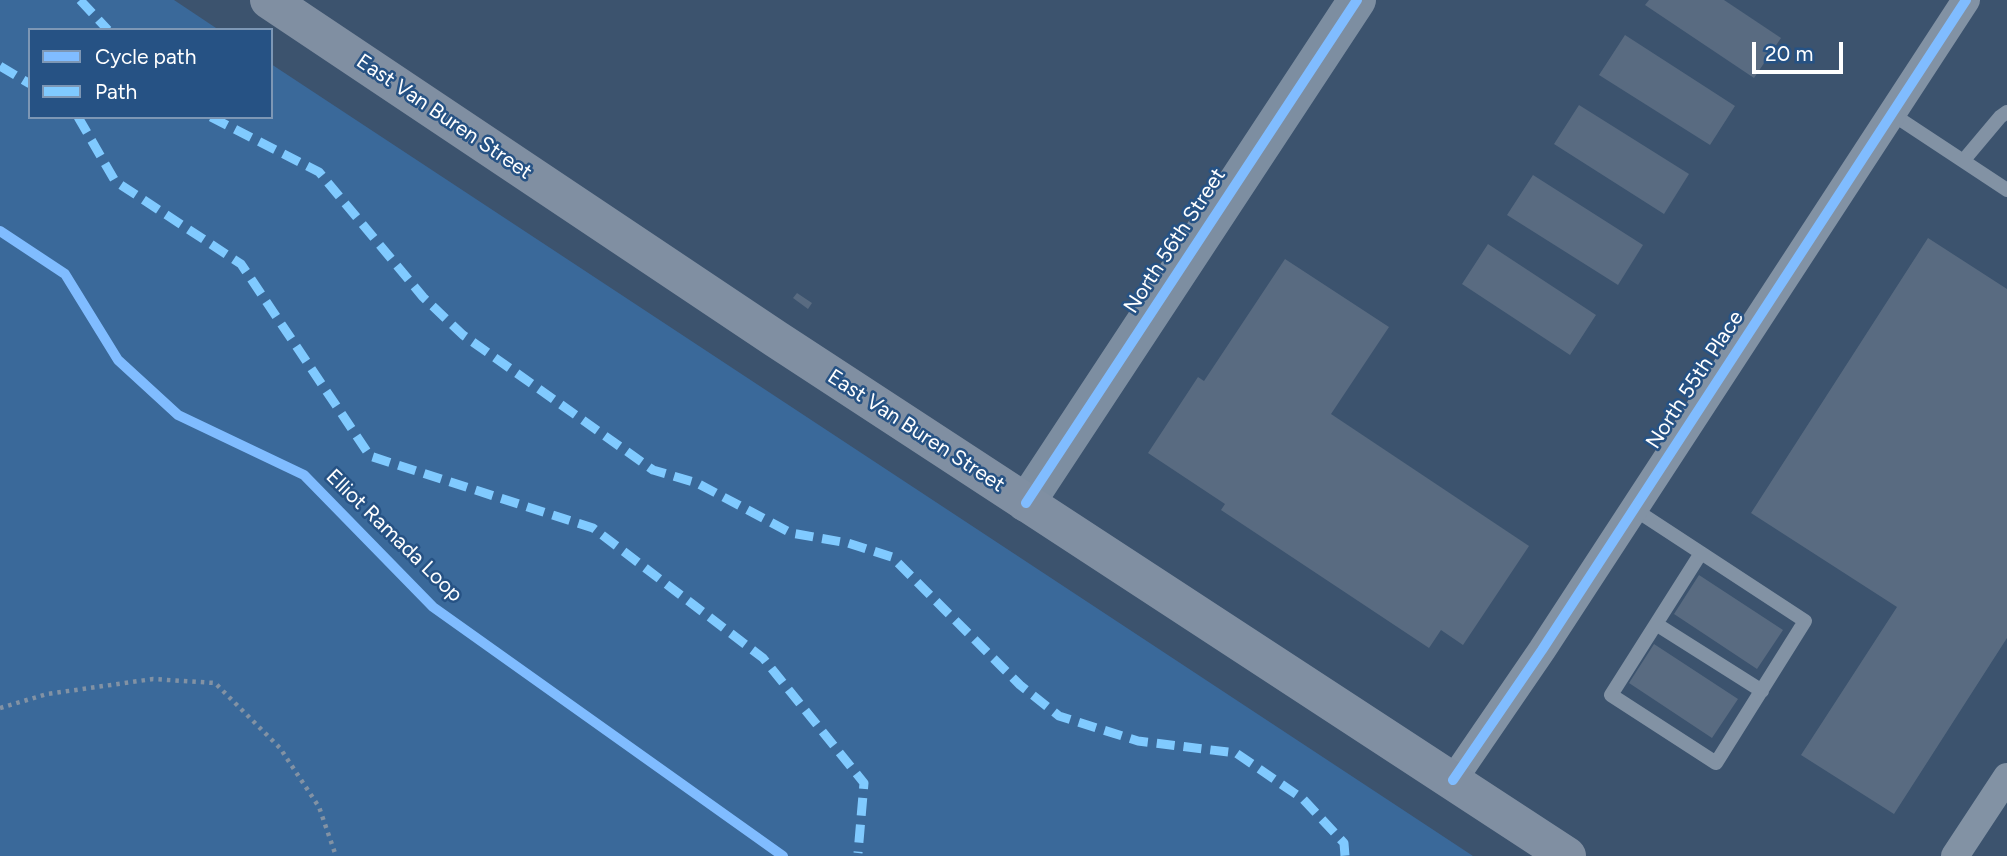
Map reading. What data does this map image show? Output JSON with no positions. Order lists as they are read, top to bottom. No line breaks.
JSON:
{"streets":{"main road":["East Van Buren Street"],"street":["North 56th Street","North 55th Place"],"cycle path":["Elliot Ramada Loop"]},"crossings":[["East Van Buren Street","North 56th Street"],["East Van Buren Street","North 55th Place"]],"legend":["Cycle path","Path"],"scale_bar":"20 m"}
